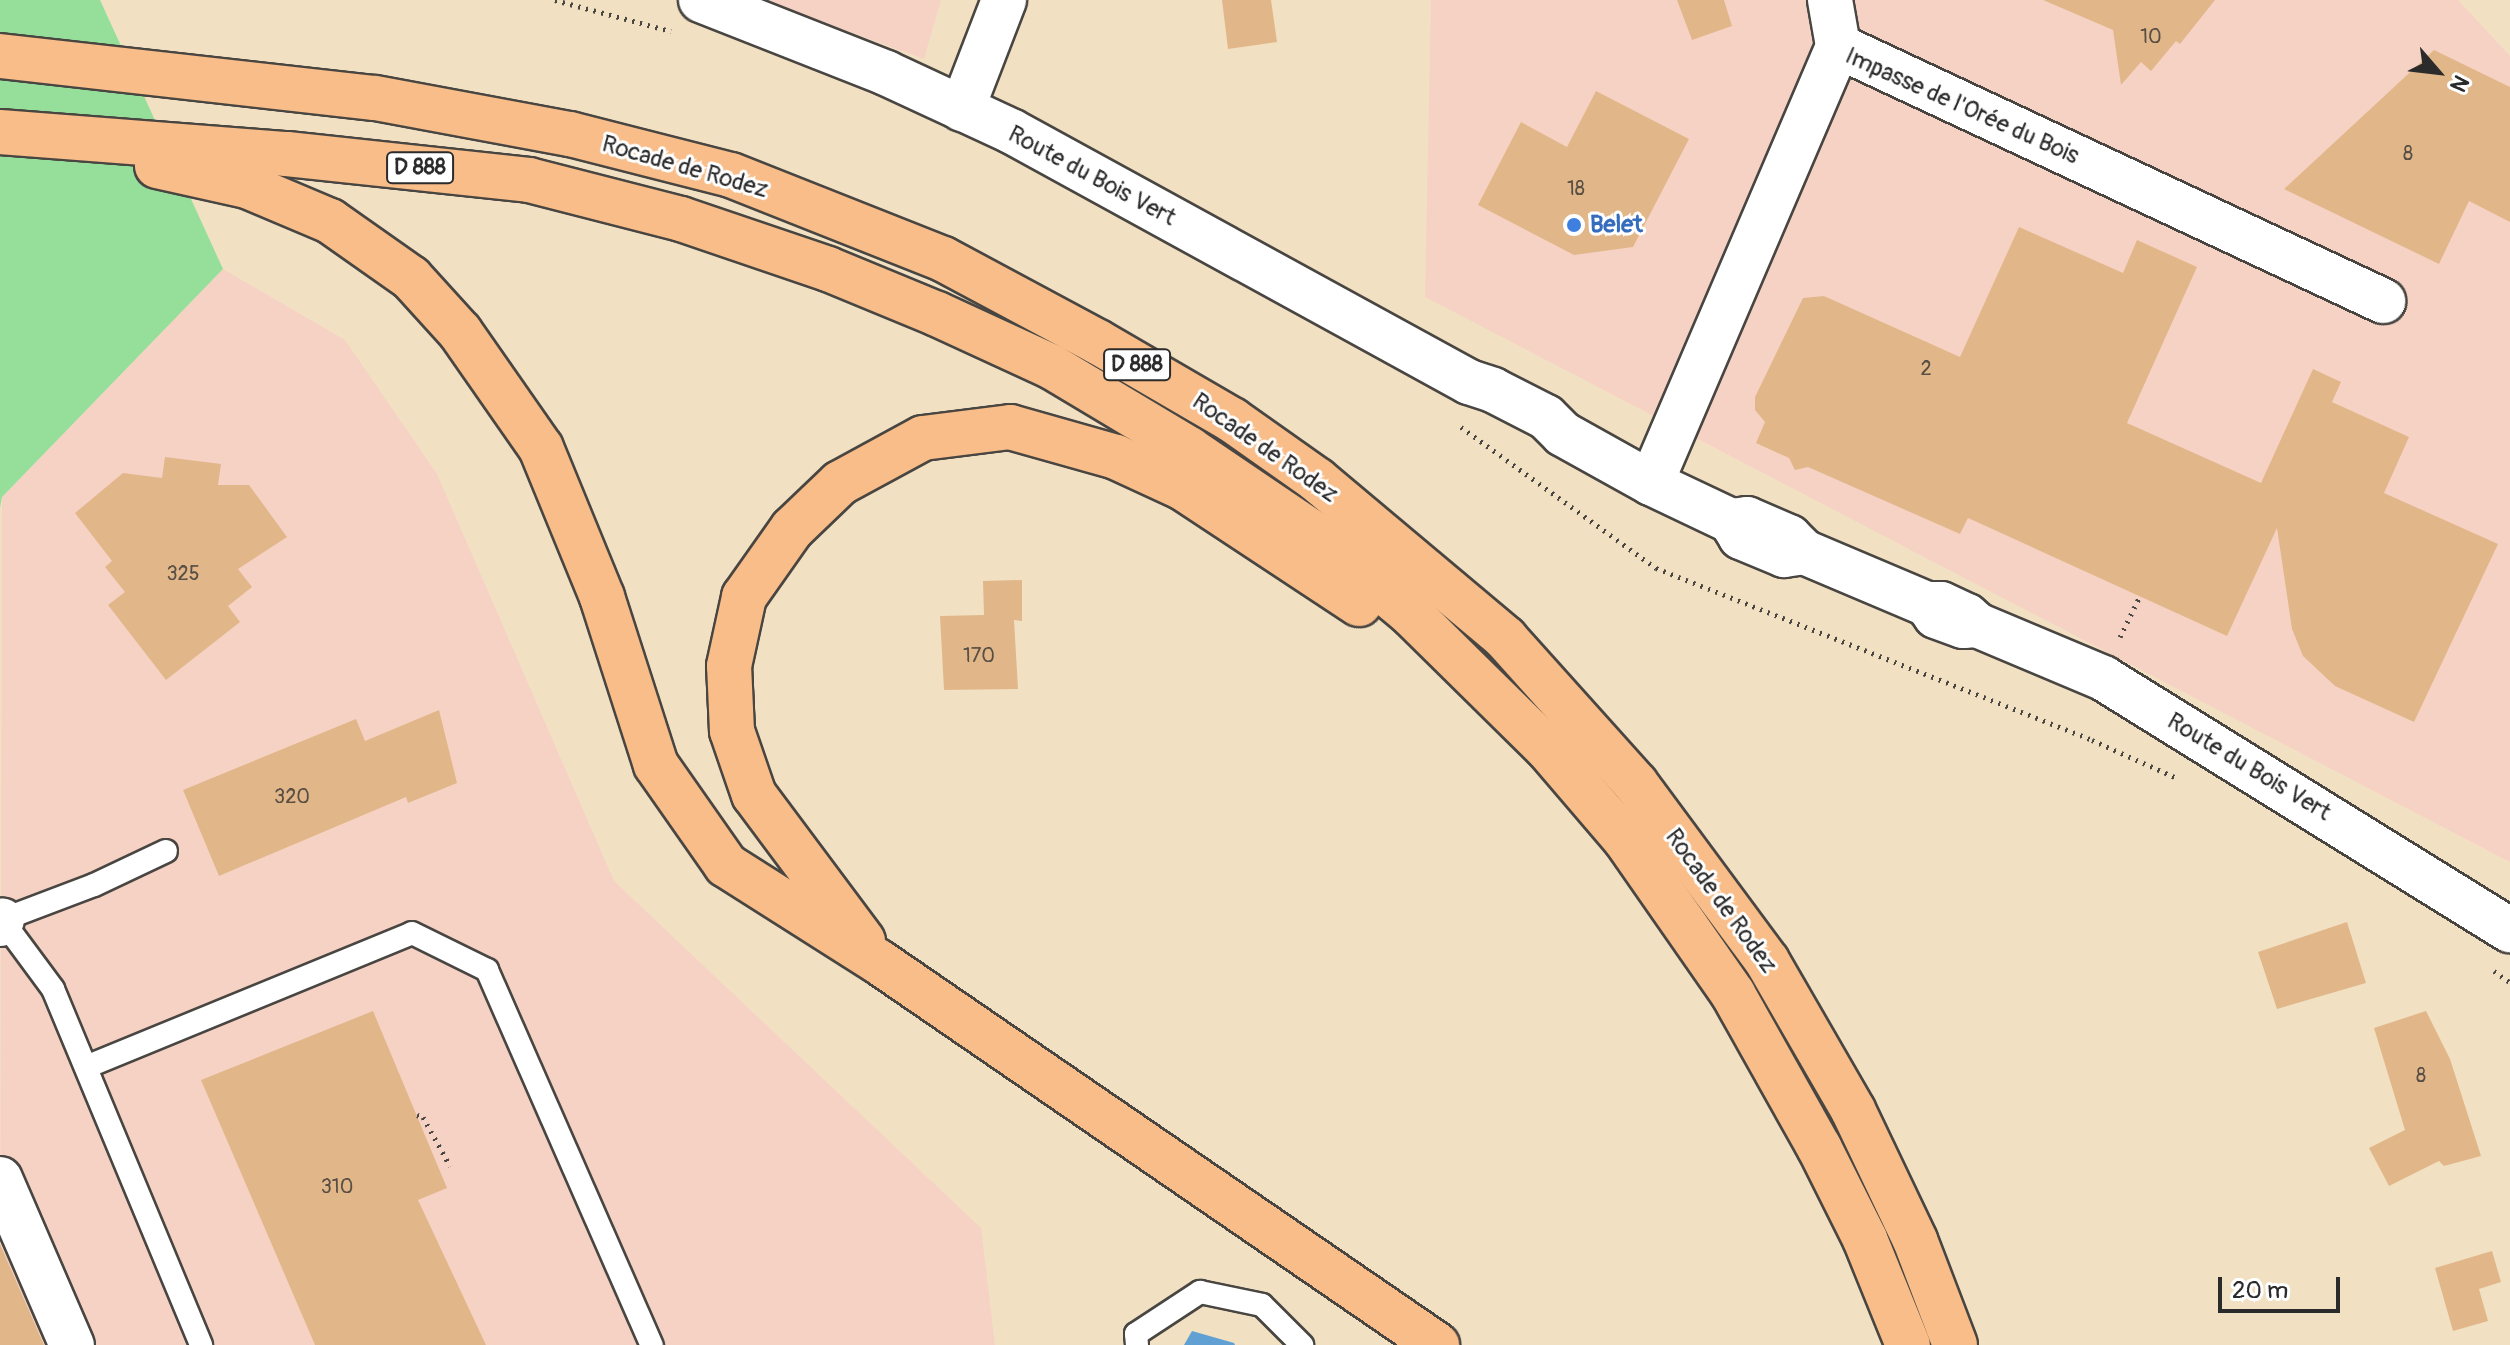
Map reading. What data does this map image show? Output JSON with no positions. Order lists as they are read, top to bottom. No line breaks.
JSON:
{"streets":{"highway":["Rocade de Rodez","D 888"],"street":["Impasse de l'Orée du Bois","Route du Bois Vert"]},"crossings":[["Impasse de l'Orée du Bois","Route du Bois Vert"]],"places":["Belet"],"house_numbers":["10","8","18","2","325","170","320","8","310"],"scale_bar":"20 m","north":"bottom right"}
